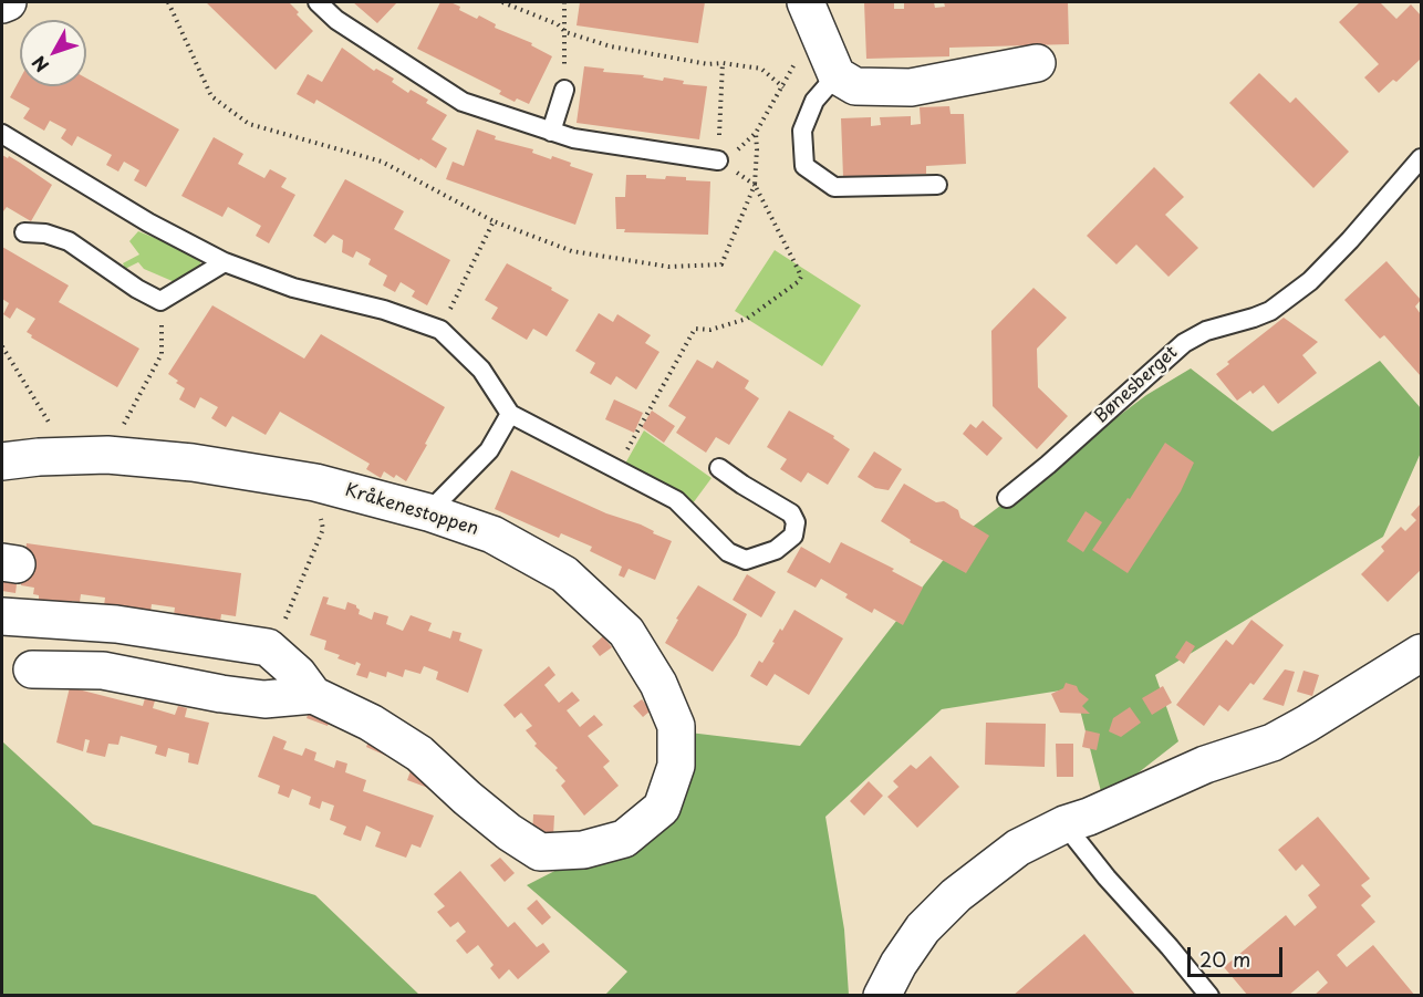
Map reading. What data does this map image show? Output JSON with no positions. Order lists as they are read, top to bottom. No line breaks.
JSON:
{"streets":{"street":["Kråkenestoppen"],"lane":["Bønesberget"]},"scale_bar":"20 m","north":"bottom left"}
